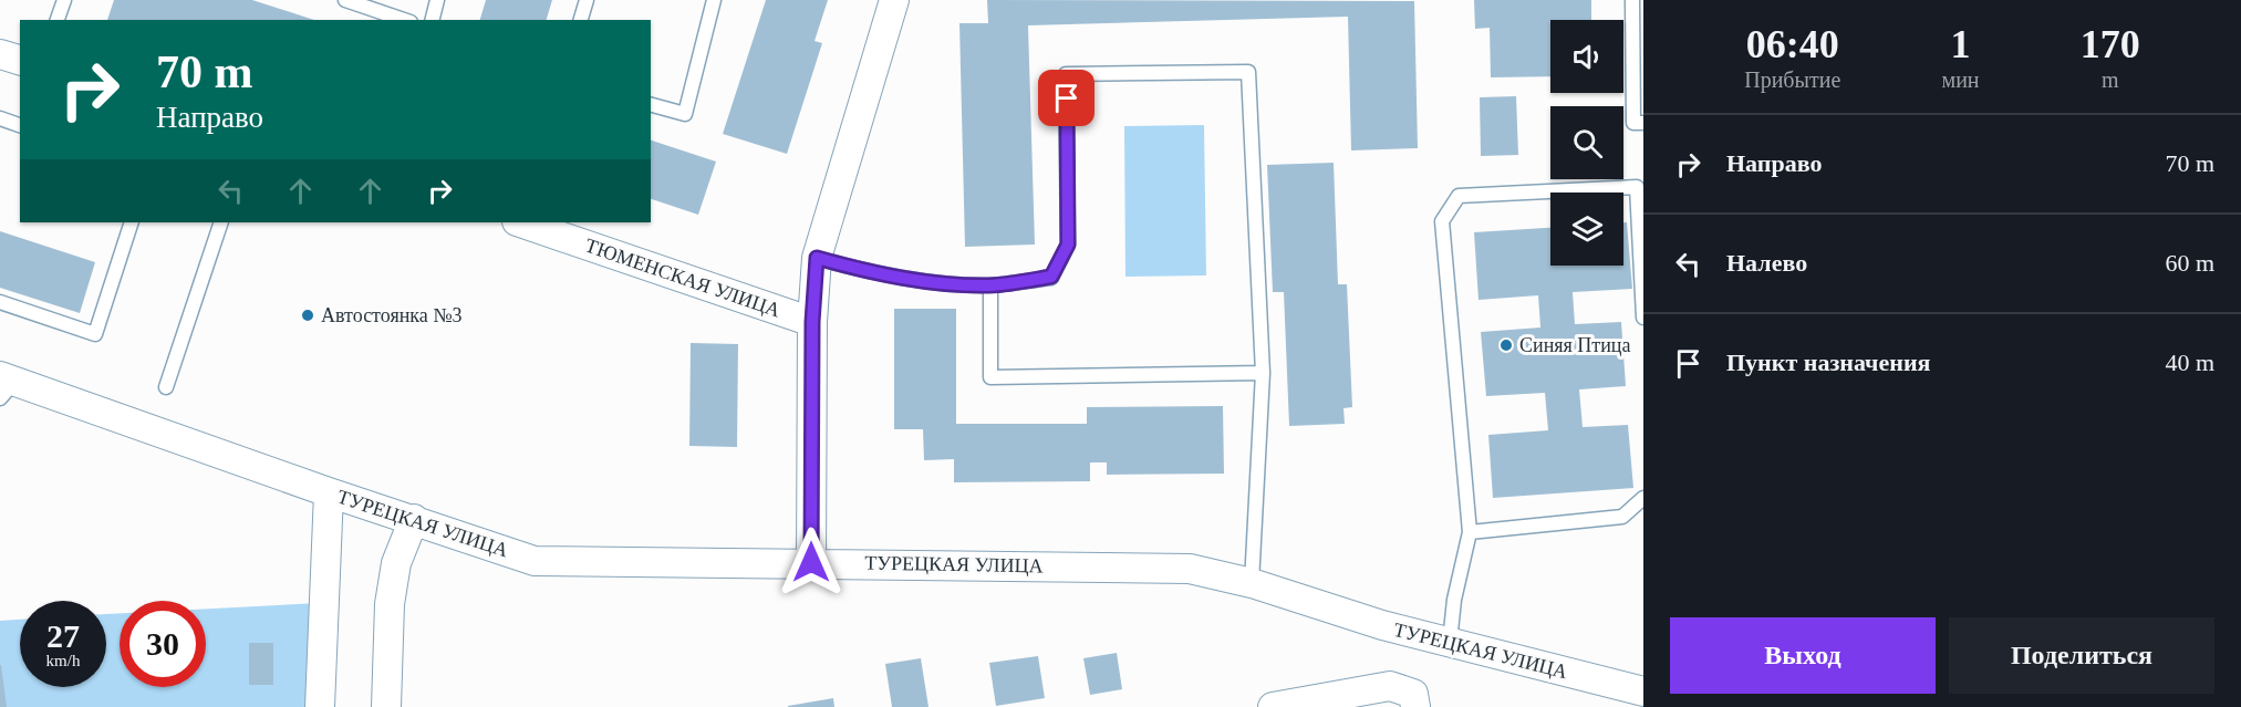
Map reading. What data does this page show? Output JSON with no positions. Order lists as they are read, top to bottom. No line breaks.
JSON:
{"streets":{"street":["ТЮМЕНСКАЯ УЛИЦА","ТУРЕЦКАЯ УЛИЦА"]},"places":["Автостоянка №3","Синяя Птица"],"page":{"eta":["06:40","Прибытие","1","мин","170","m"],"turn":["70 m","Направо"],"list":[{"name":"Направо","value":"70 m"},{"name":"Налево","value":"60 m"},{"name":"Пункт назначения","value":"40 m"}],"speed":"27 km/h","limit":"30","buttons":["Выход","Поделиться"]}}
